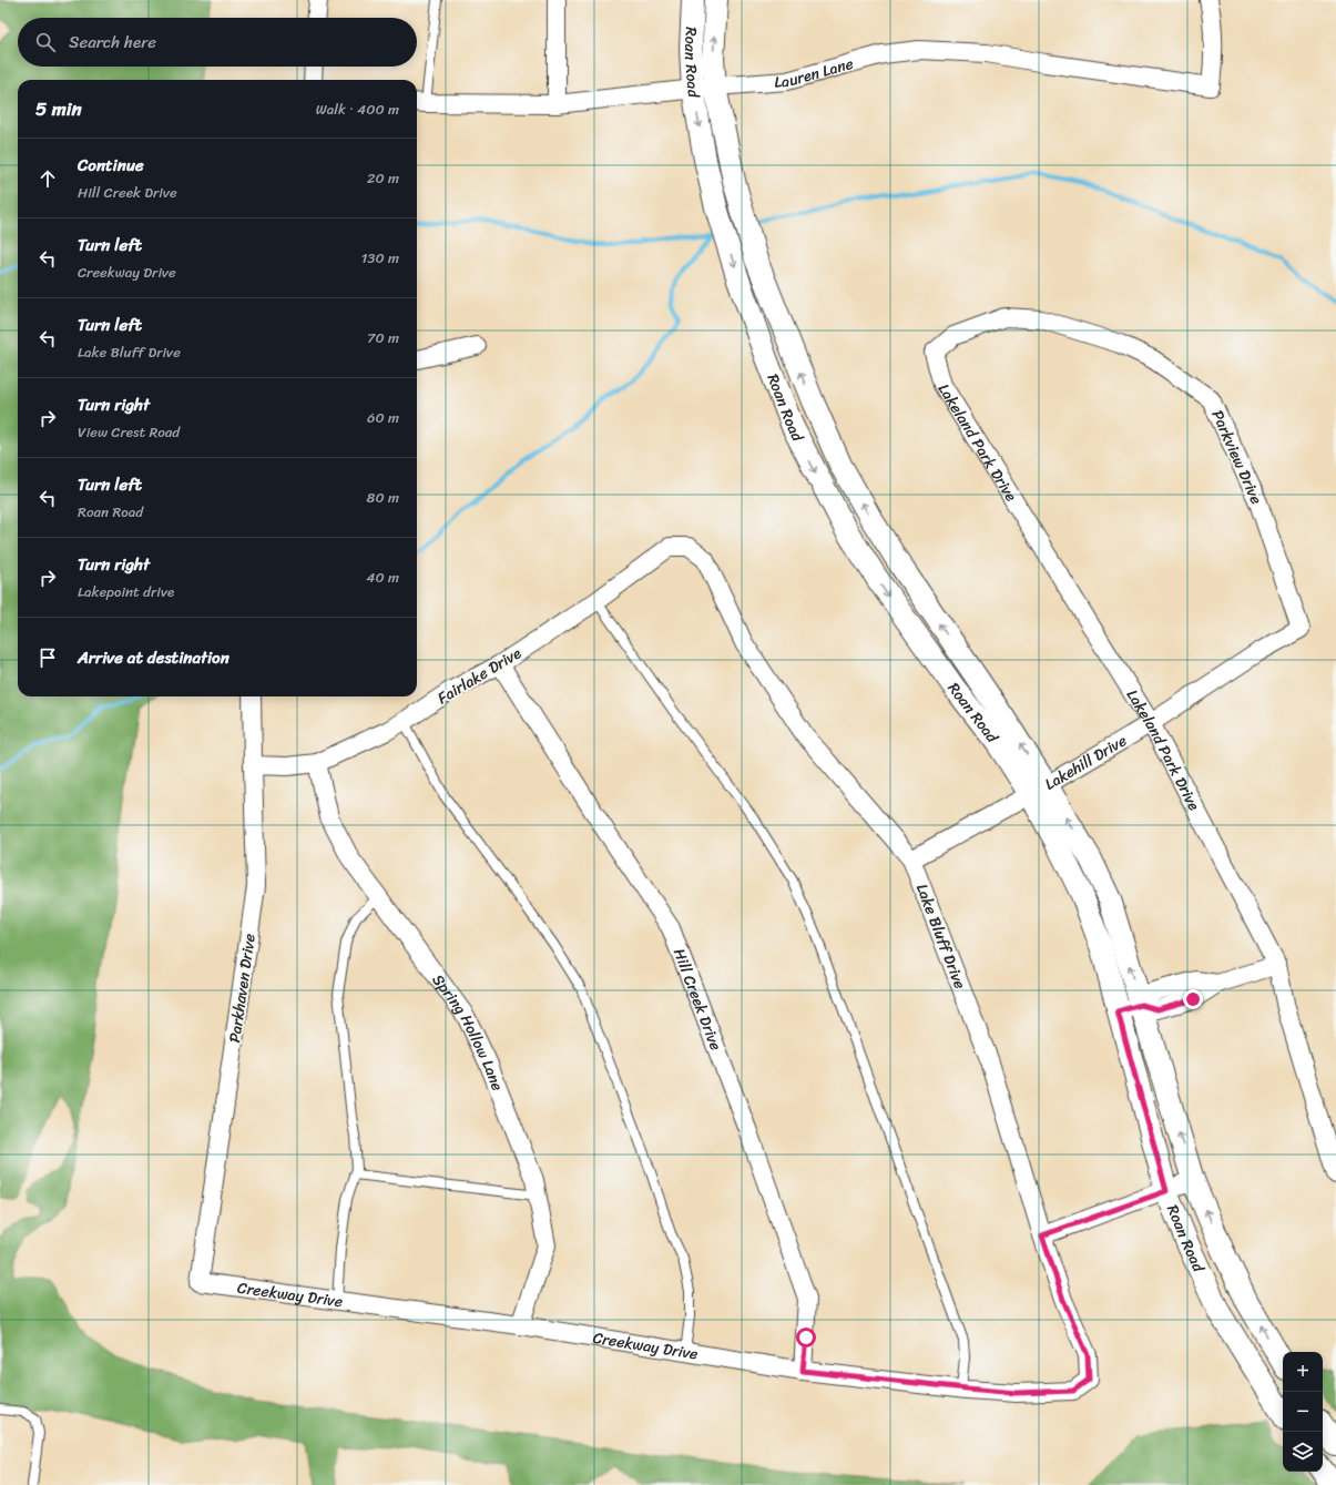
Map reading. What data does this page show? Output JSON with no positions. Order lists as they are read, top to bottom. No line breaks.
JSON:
{"streets":{"street":["Roan Road","Lauren Lane","Lakeland Park Drive","Parkview Drive","Fairlake Drive","Lakehill Drive","Lake Bluff Drive","Parkhaven Drive","Hill Creek Drive","Spring Hollow Lane","Creekway Drive"]},"crossings":[["Roan Road","Lauren Lane"],["Roan Road","Lakehill Drive"],["Lakeland Park Drive","Parkview Drive"],["Lakeland Park Drive","Lakehill Drive"],["Parkview Drive","Lakehill Drive"],["Fairlake Drive","Lake Bluff Drive"],["Fairlake Drive","Parkhaven Drive"],["Fairlake Drive","Hill Creek Drive"],["Fairlake Drive","Spring Hollow Lane"],["Lakehill Drive","Lake Bluff Drive"],["Lake Bluff Drive","Creekway Drive"],["Parkhaven Drive","Creekway Drive"],["Hill Creek Drive","Creekway Drive"],["Spring Hollow Lane","Creekway Drive"]],"page":{"search":"Search here","heading":["5 min","Walk · 400 m"],"list":[["Continue","Hill Creek Drive","20 m"],["Turn left","Creekway Drive","130 m"],["Turn left","Lake Bluff Drive","70 m"],["Turn right","View Crest Road","60 m"],["Turn left","Roan Road","80 m"],["Turn right","Lakepoint drive","40 m"],"Arrive at destination"],"map_buttons":["+","−"]}}
